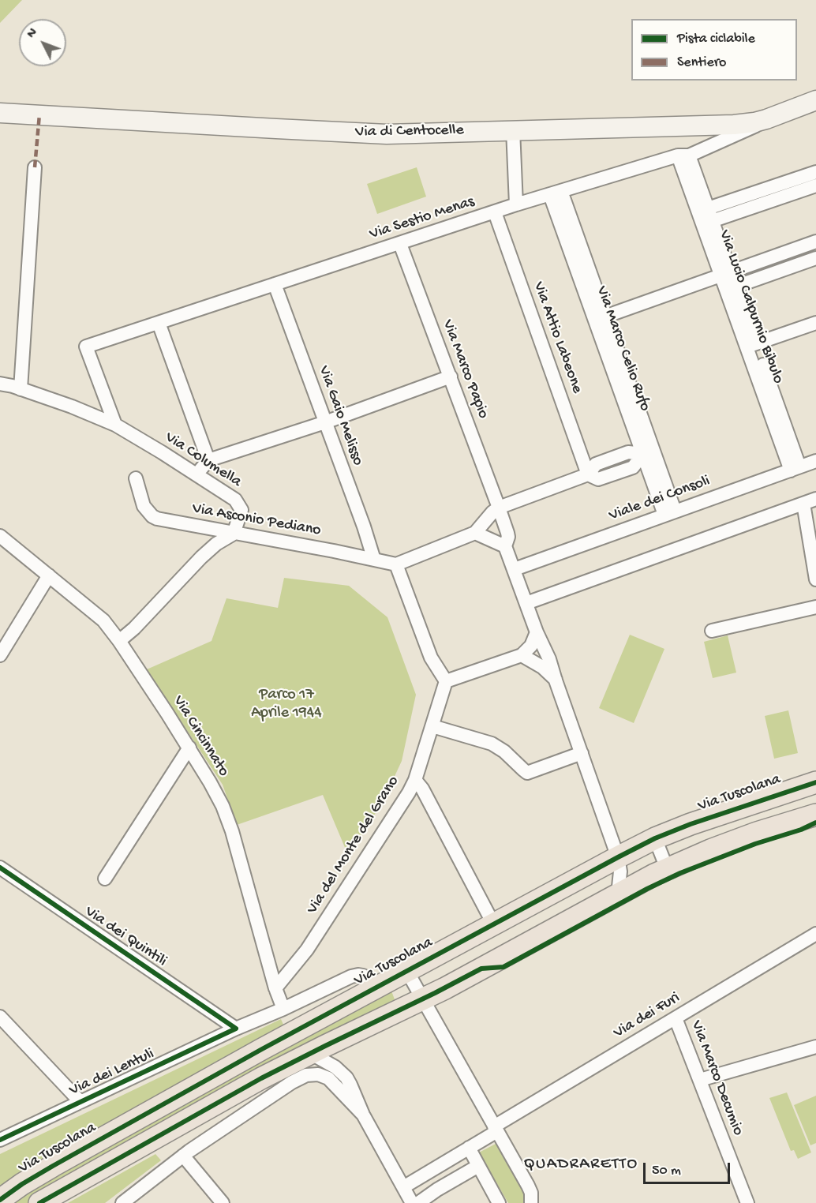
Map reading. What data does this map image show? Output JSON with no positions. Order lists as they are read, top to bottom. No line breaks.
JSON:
{"streets":{"main road":["Via Tuscolana"],"street":["Via di Centocelle","Via Sestio Menas","Via Lucio Calpurnio Bibulo","Via Attio Labeone","Via Marco Celio Rufo","Via Marco Papio","Via Gaio Melisso","Via Columella","Viale dei Consoli","Via Asconio Pediano","Via Cincinnato","Via del Monte del Grano","Via dei Quintili","Via dei Furi","Via dei Lentuli","Via Marco Decumio"]},"crossings":[["Via di Centocelle","Via Sestio Menas"],["Via Sestio Menas","Via Lucio Calpurnio Bibulo"],["Via Sestio Menas","Via Attio Labeone"],["Via Sestio Menas","Via Marco Celio Rufo"],["Via Sestio Menas","Via Marco Papio"],["Via Sestio Menas","Via Gaio Melisso"],["Via Sestio Menas","Via Columella"],["Via Lucio Calpurnio Bibulo","Viale dei Consoli"],["Via Marco Celio Rufo","Viale dei Consoli"],["Via Marco Papio","Viale dei Consoli"],["Via Marco Papio","Via Tuscolana"],["Via Gaio Melisso","Via Asconio Pediano"],["Via Columella","Via Asconio Pediano"],["Via Cincinnato","Via del Monte del Grano"],["Via Cincinnato","Via dei Lentuli"],["Via Tuscolana","Via dei Furi"],["Via Tuscolana","Via dei Lentuli"],["Via dei Quintili","Via dei Lentuli"],["Via dei Furi","Via Marco Decumio"]],"districts":["QUADRARETTO"],"parks":["Parco 17 Aprile 1944"],"legend":["Pista ciclabile","Sentiero"],"scale_bar":"50 m","north":"top left"}
